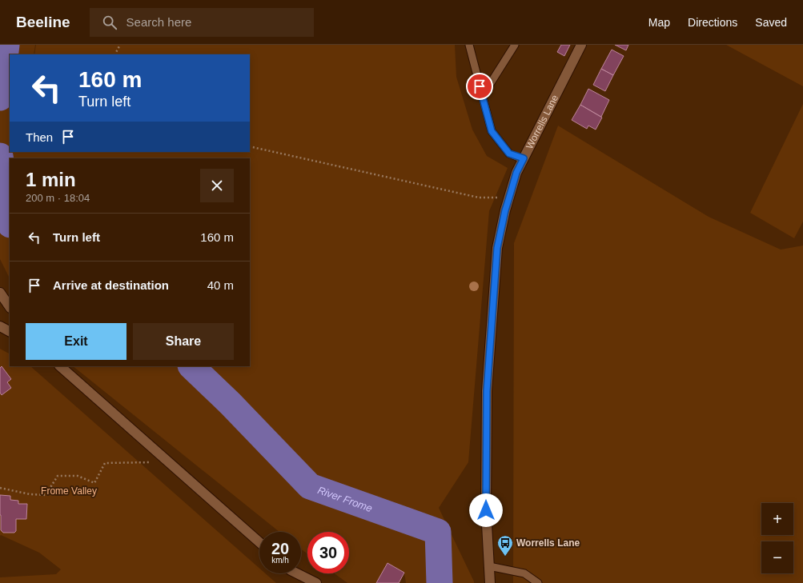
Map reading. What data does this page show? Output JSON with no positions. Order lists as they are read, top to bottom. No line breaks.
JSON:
{"streets":{"street":["Worrells Lane"]},"water":["River Frome"],"parks":["Frome Valley"],"places":{"bus stop":["Worrells Lane"]},"page":{"header":"Beeline","search":"Search here","nav":["Map","Directions","Saved"],"turn":["160 m","Turn left"],"then":"Then","heading":["1 min","200 m · 18:04"],"list":[{"name":"Turn left","value":"160 m"},{"name":"Arrive at destination","value":"40 m"}],"buttons":["Exit","Share"],"map_buttons":["+","−"],"speed":"20 km/h","limit":"30"}}
